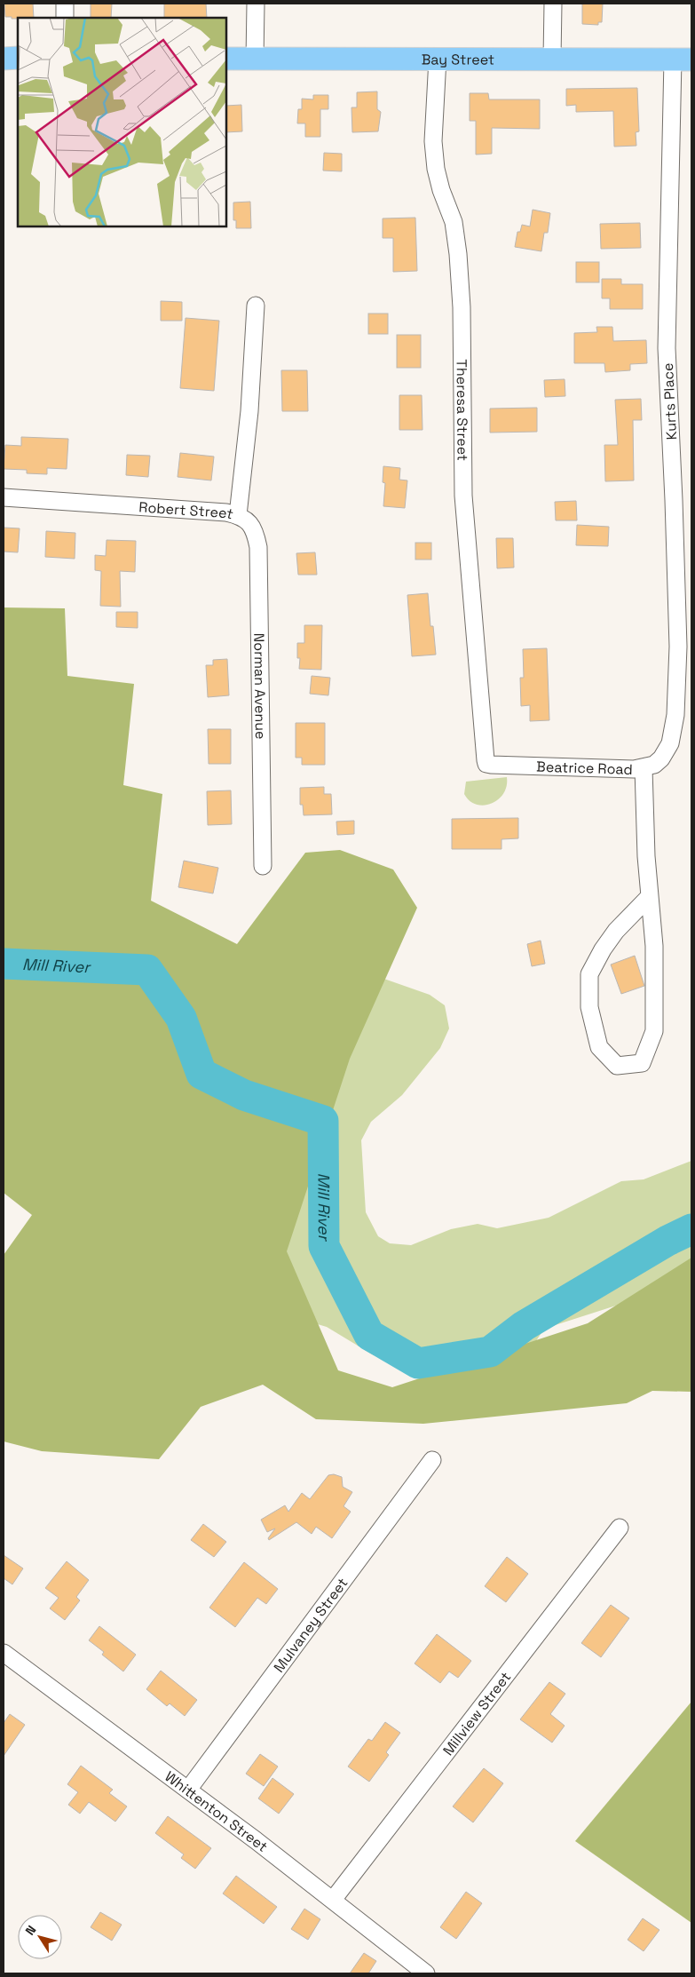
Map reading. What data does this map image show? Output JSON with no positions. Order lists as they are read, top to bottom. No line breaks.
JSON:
{"streets":{"main road":["Bay Street"],"street":["Kurts Place","Theresa Street","Robert Street","Norman Avenue","Beatrice Road","Mulvaney Street","Millview Street","Whittenton Street"]},"crossings":[["Bay Street","Kurts Place"],["Bay Street","Theresa Street"],["Kurts Place","Beatrice Road"],["Theresa Street","Beatrice Road"],["Robert Street","Norman Avenue"],["Mulvaney Street","Whittenton Street"],["Millview Street","Whittenton Street"]],"water":["Mill River"],"north":"top left"}
